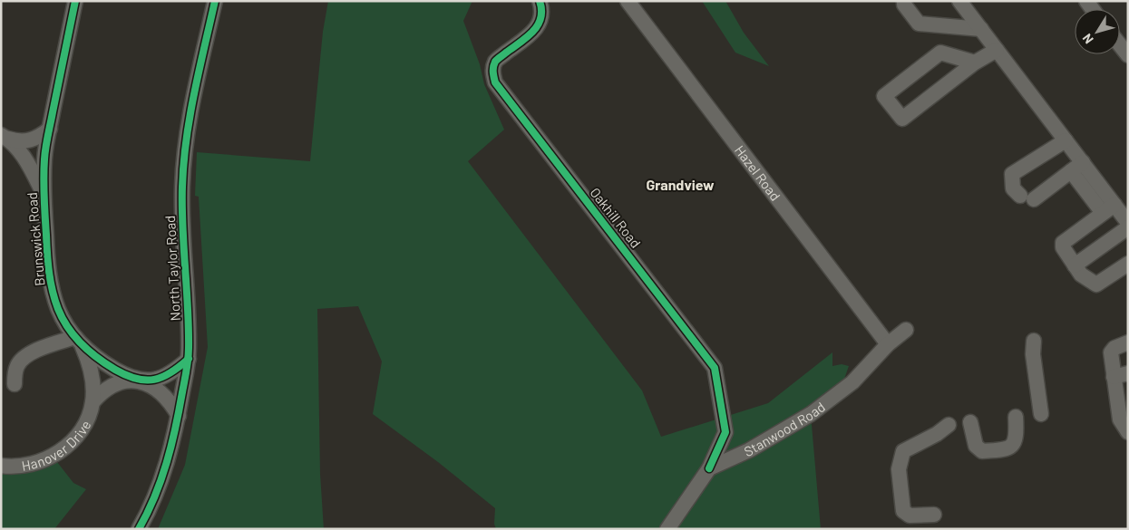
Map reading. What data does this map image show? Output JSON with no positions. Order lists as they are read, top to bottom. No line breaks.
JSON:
{"streets":{"street":["Hazel Road","Oakhill Road","Brunswick Road","North Taylor Road","Stanwood Road","Hanover Drive"]},"crossings":[["Hazel Road","Stanwood Road"],["Oakhill Road","Stanwood Road"],["Brunswick Road","North Taylor Road"],["Brunswick Road","Hanover Drive"]],"districts":["Grandview"],"north":"bottom left"}
